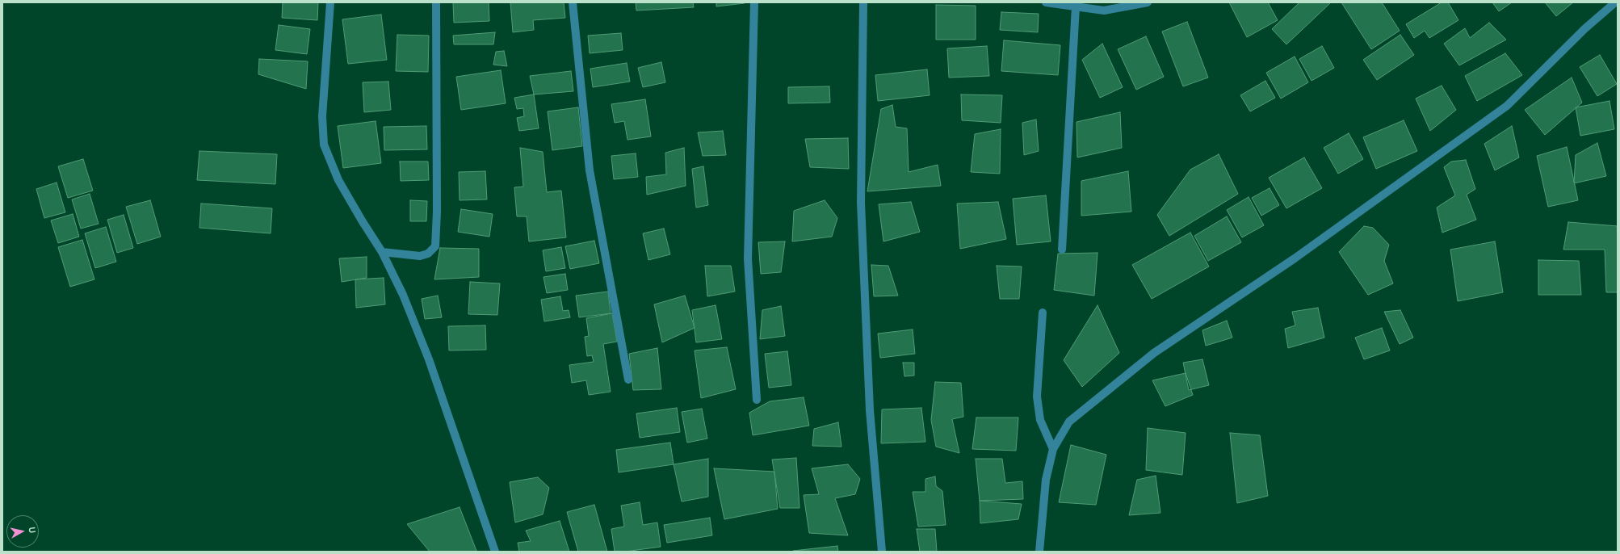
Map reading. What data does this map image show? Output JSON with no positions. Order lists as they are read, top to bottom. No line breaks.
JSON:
{"north":"right"}
